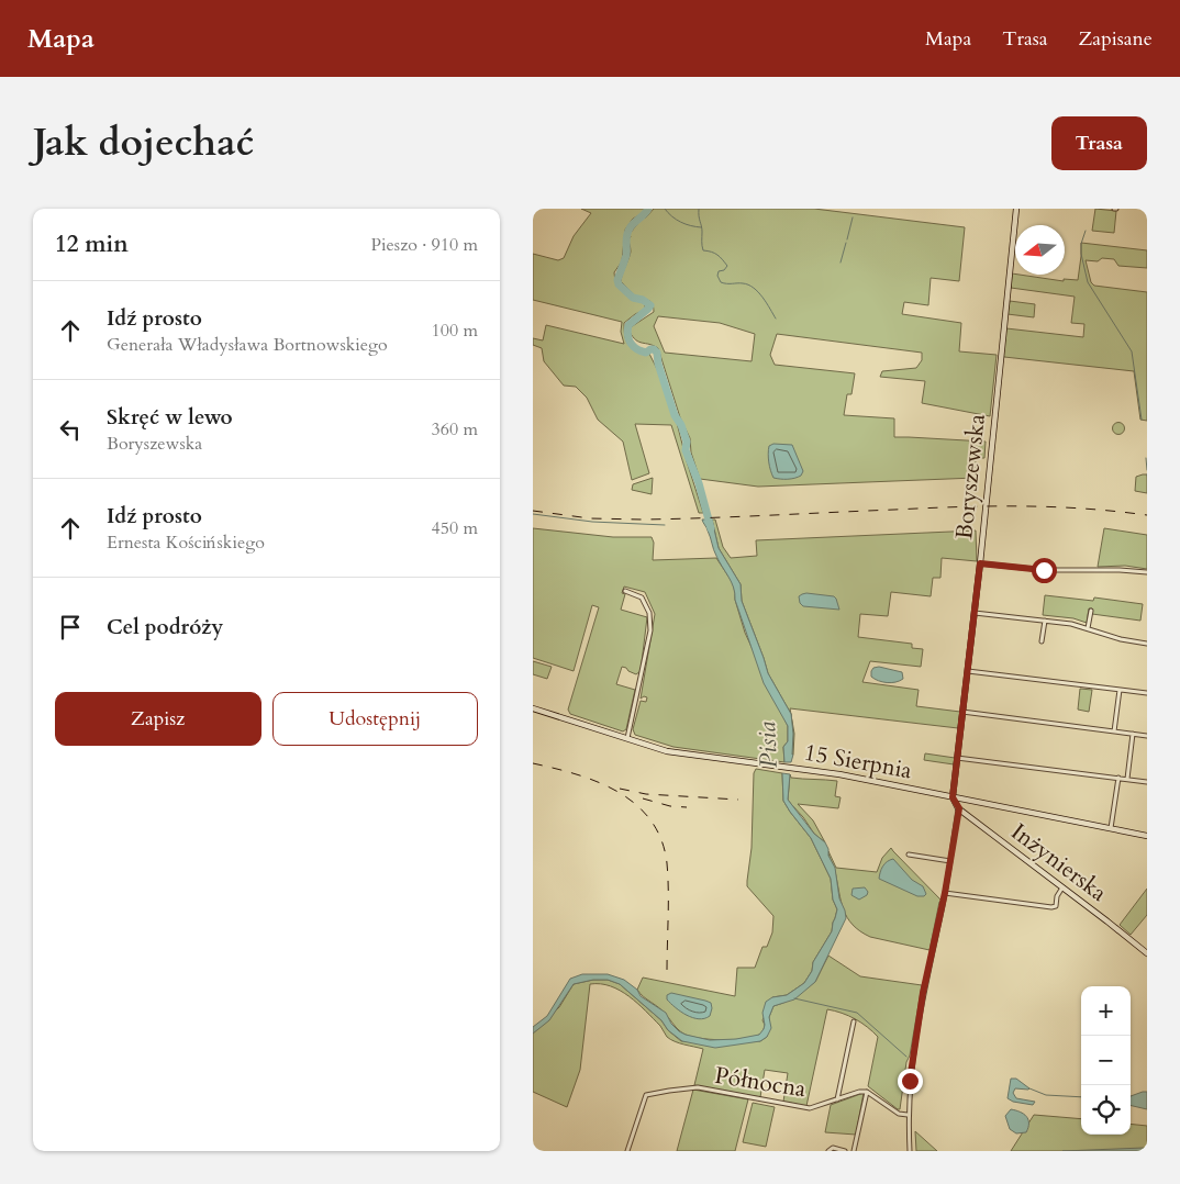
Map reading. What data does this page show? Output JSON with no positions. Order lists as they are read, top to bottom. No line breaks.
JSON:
{"streets":{"street":["Boryszewska","15 Sierpnia","Inżynierska","Północna"]},"crossings":[["Boryszewska","15 Sierpnia"],["Boryszewska","Inżynierska"],["15 Sierpnia","Inżynierska"]],"water":["Pisia"],"north":"left","page":{"header":"Mapa","nav":["Mapa","Trasa","Zapisane"],"title":"Jak dojechać","buttons":["Trasa",["Zapisz","Udostępnij"]],"heading":["12 min","Pieszo · 910 m"],"list":[["Idź prosto","Generała Władysława Bortnowskiego","100 m"],["Skręć w lewo","Boryszewska","360 m"],["Idź prosto","Ernesta Kościńskiego","450 m"],"Cel podróży"],"map_buttons":["+","−"]}}
